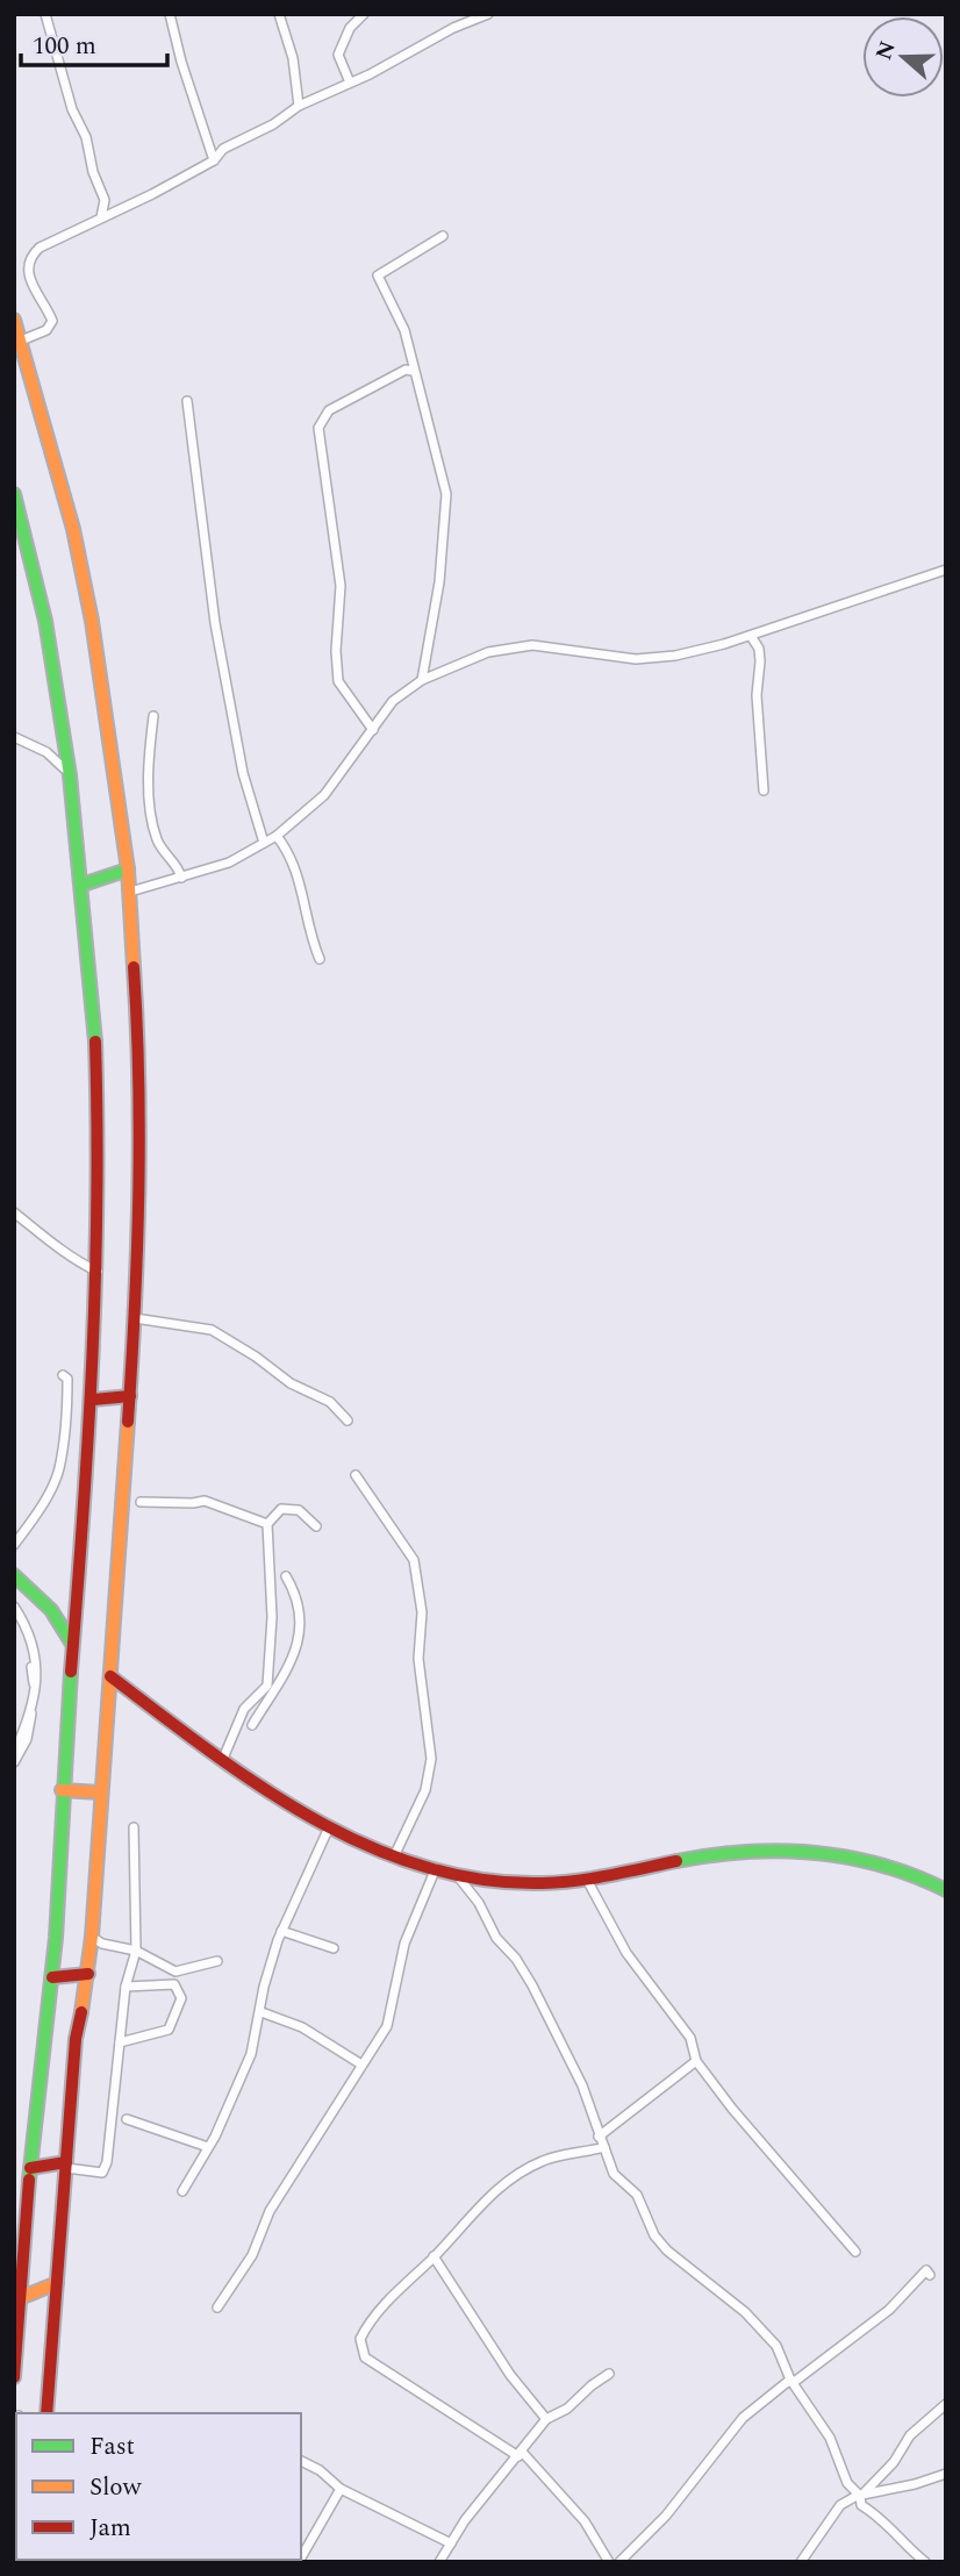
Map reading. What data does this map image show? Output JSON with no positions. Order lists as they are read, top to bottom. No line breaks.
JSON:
{"legend":["Fast","Slow","Jam"],"scale_bar":"100 m","north":"left"}
